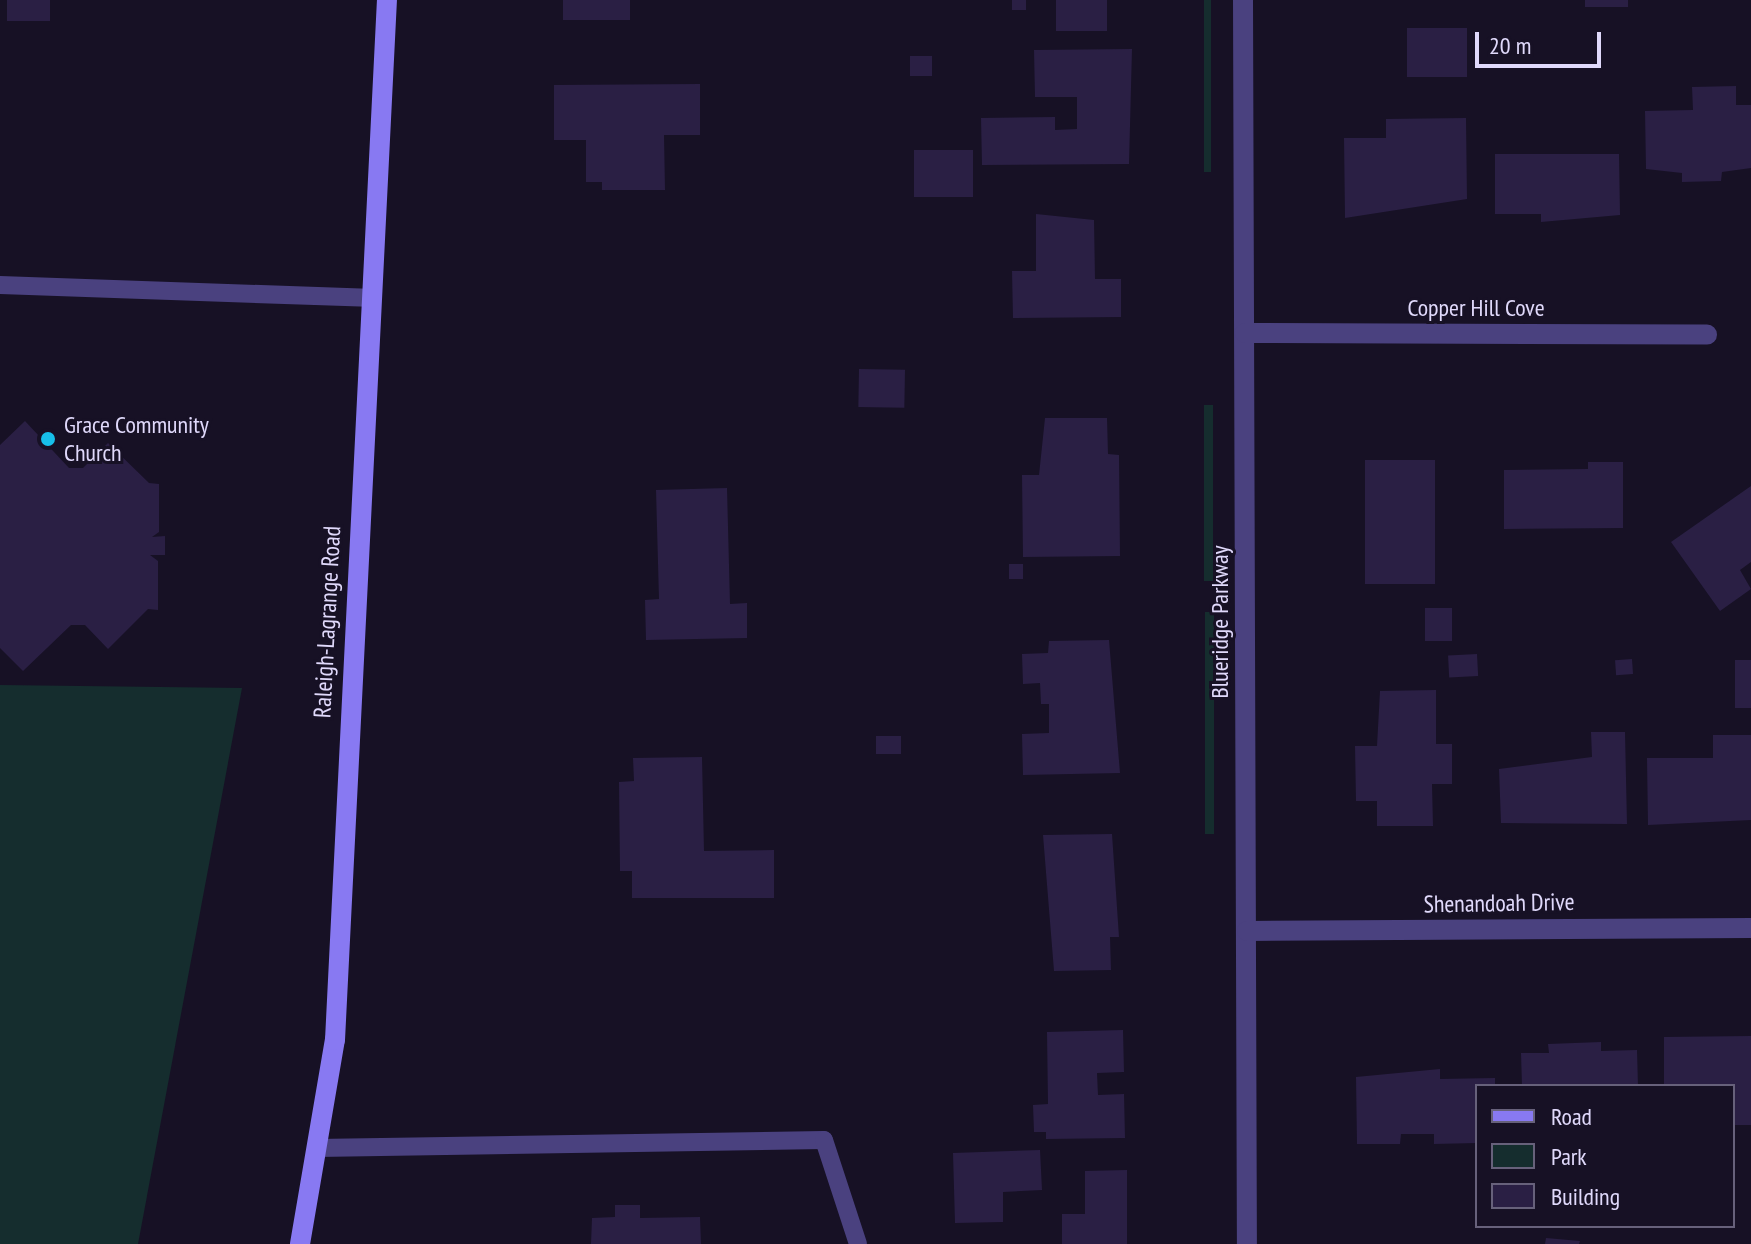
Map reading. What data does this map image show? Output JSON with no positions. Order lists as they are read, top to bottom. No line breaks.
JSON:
{"streets":{"main road":["Raleigh-Lagrange Road"],"street":["Copper Hill Cove","Blueridge Parkway","Shenandoah Drive"]},"crossings":[["Copper Hill Cove","Blueridge Parkway"],["Blueridge Parkway","Shenandoah Drive"]],"places":["Grace Community Church"],"legend":["Road","Park","Building"],"scale_bar":"20 m"}
